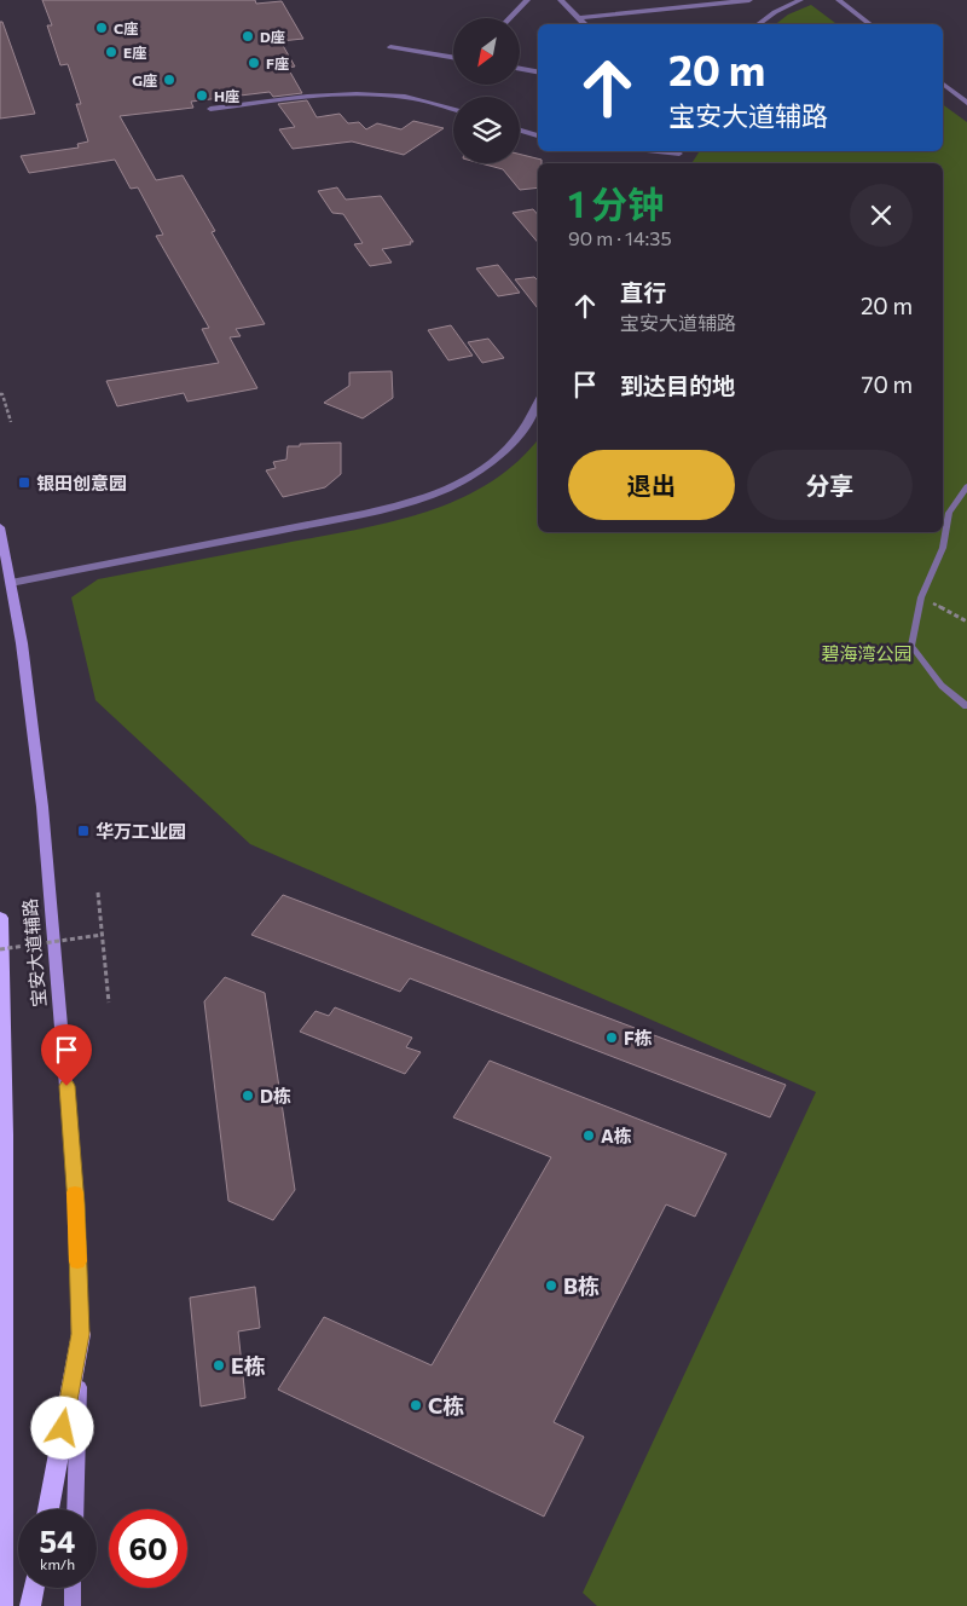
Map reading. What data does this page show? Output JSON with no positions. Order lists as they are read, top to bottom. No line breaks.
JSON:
{"streets":{"main road":["宝安大道辅路"]},"parks":["碧海湾公园"],"places":{"other":["C座","D座","E座","F座","G座","H座","F栋","D栋","A栋","B栋","E栋","C栋"],"transit":["银田创意园","华万工业园"]},"north":"bottom left","page":{"turn":["20 m","宝安大道辅路"],"heading":["1 分钟","90 m · 14:35"],"list":[{"name":"直行","note":"宝安大道辅路","value":"20 m"},{"name":"到达目的地","value":"70 m"}],"buttons":["退出","分享"],"speed":"54 km/h","limit":"60"}}
